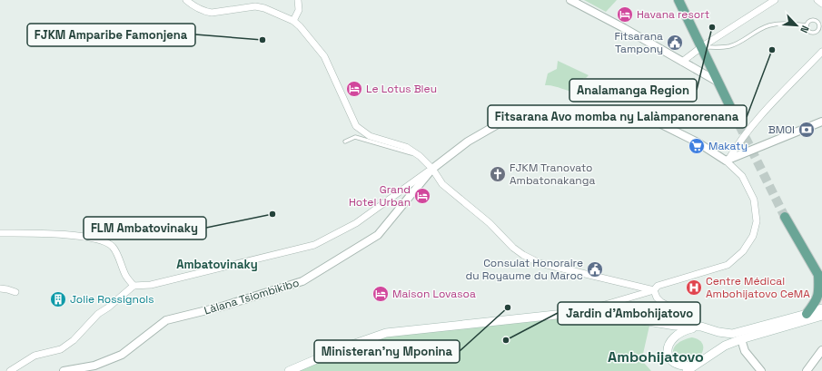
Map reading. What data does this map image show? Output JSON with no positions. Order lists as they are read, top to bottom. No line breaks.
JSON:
{"streets":{"street":["Làlana Tsiombikibo"]},"districts":["Ambatovinaky","Ambohijatovo"],"places":{"hotel":["Havana resort","Le Lotus Bleu","Grand Hotel Urban","Maison Lovasoa"],"other":["Analamanga Region","FJKM Amparibe Famonjena","Fitsarana Avo momba ny Lalàmpanorenana","FLM Ambatovinaky","Ministeran'ny Mponina","Jardin d'Ambohijatovo"],"public building":["Fitsarana Tampony","Consulat Honoraire du Royaume du Maroc"],"bank":["BMOI"],"supermarket":["Makaty"],"church":["FJKM Tranovato Ambatonakanga"],"hospital":["Centre Médical Ambohijatovo CeMA"],"building":["Jolie Rossignols"]},"north":"bottom right"}
